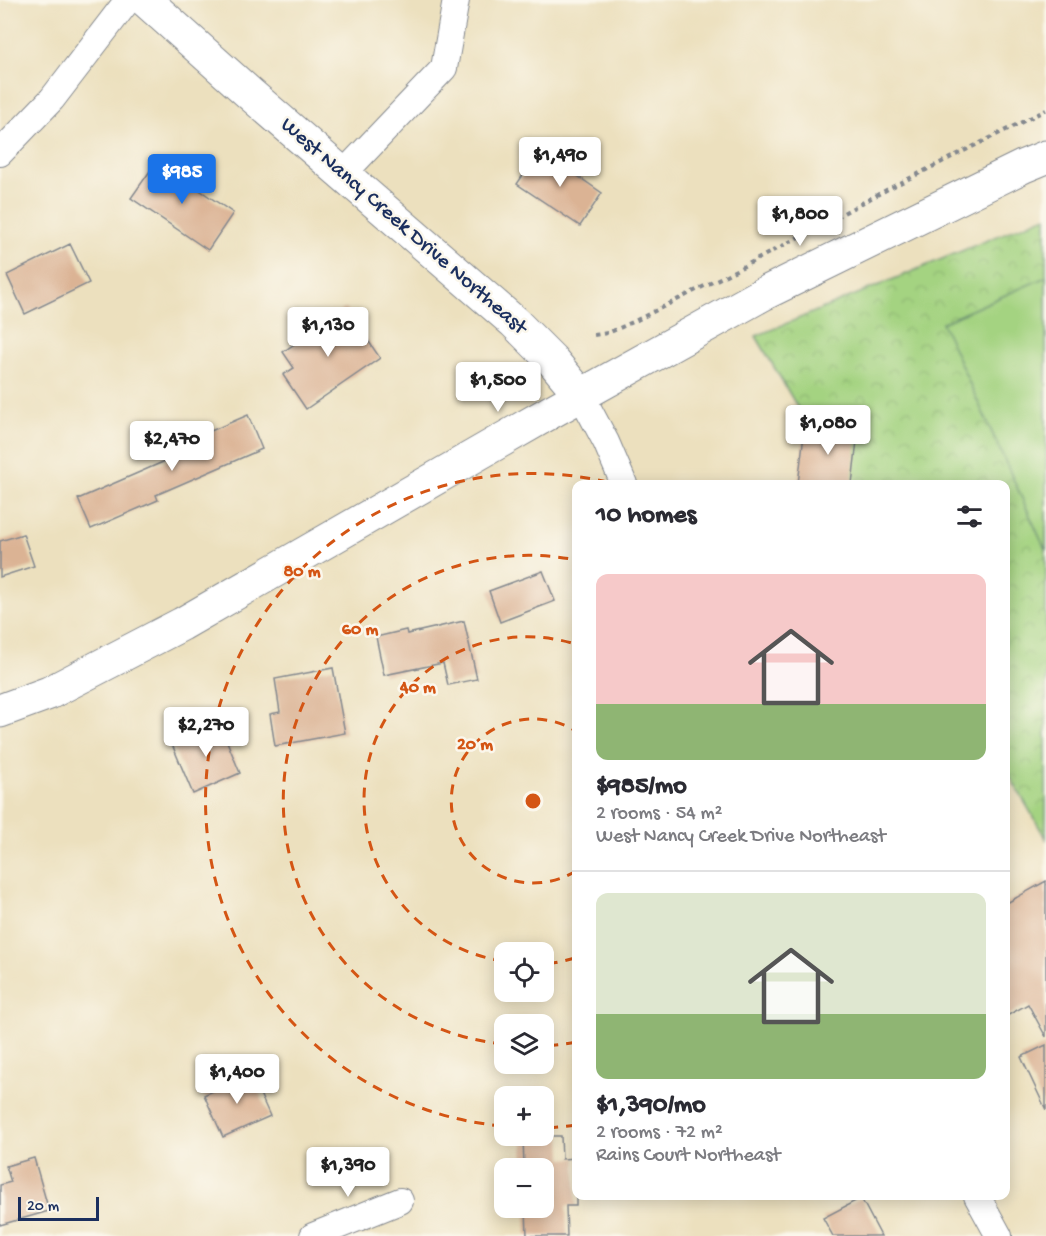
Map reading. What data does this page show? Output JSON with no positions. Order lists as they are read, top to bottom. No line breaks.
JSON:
{"streets":{"main road":["West Nancy Creek Drive Northeast"]},"scale_bar":"20 m","page":{"price":["$1,490","$985","$1,800","$1,130","$1,500","$1,080","$2,470","$2,270","$1,400","$1,390"],"heading":"10 homes","list":[{"name":"$985/mo","note":"2 rooms · 54 m² · West Nancy Creek Drive Northeast"},{"name":"$1,390/mo","note":"2 rooms · 72 m² · Rains Court Northeast"}],"map_buttons":["+","−"],"scale":"20 m"},"rings":["80 m","60 m","40 m","20 m"]}
